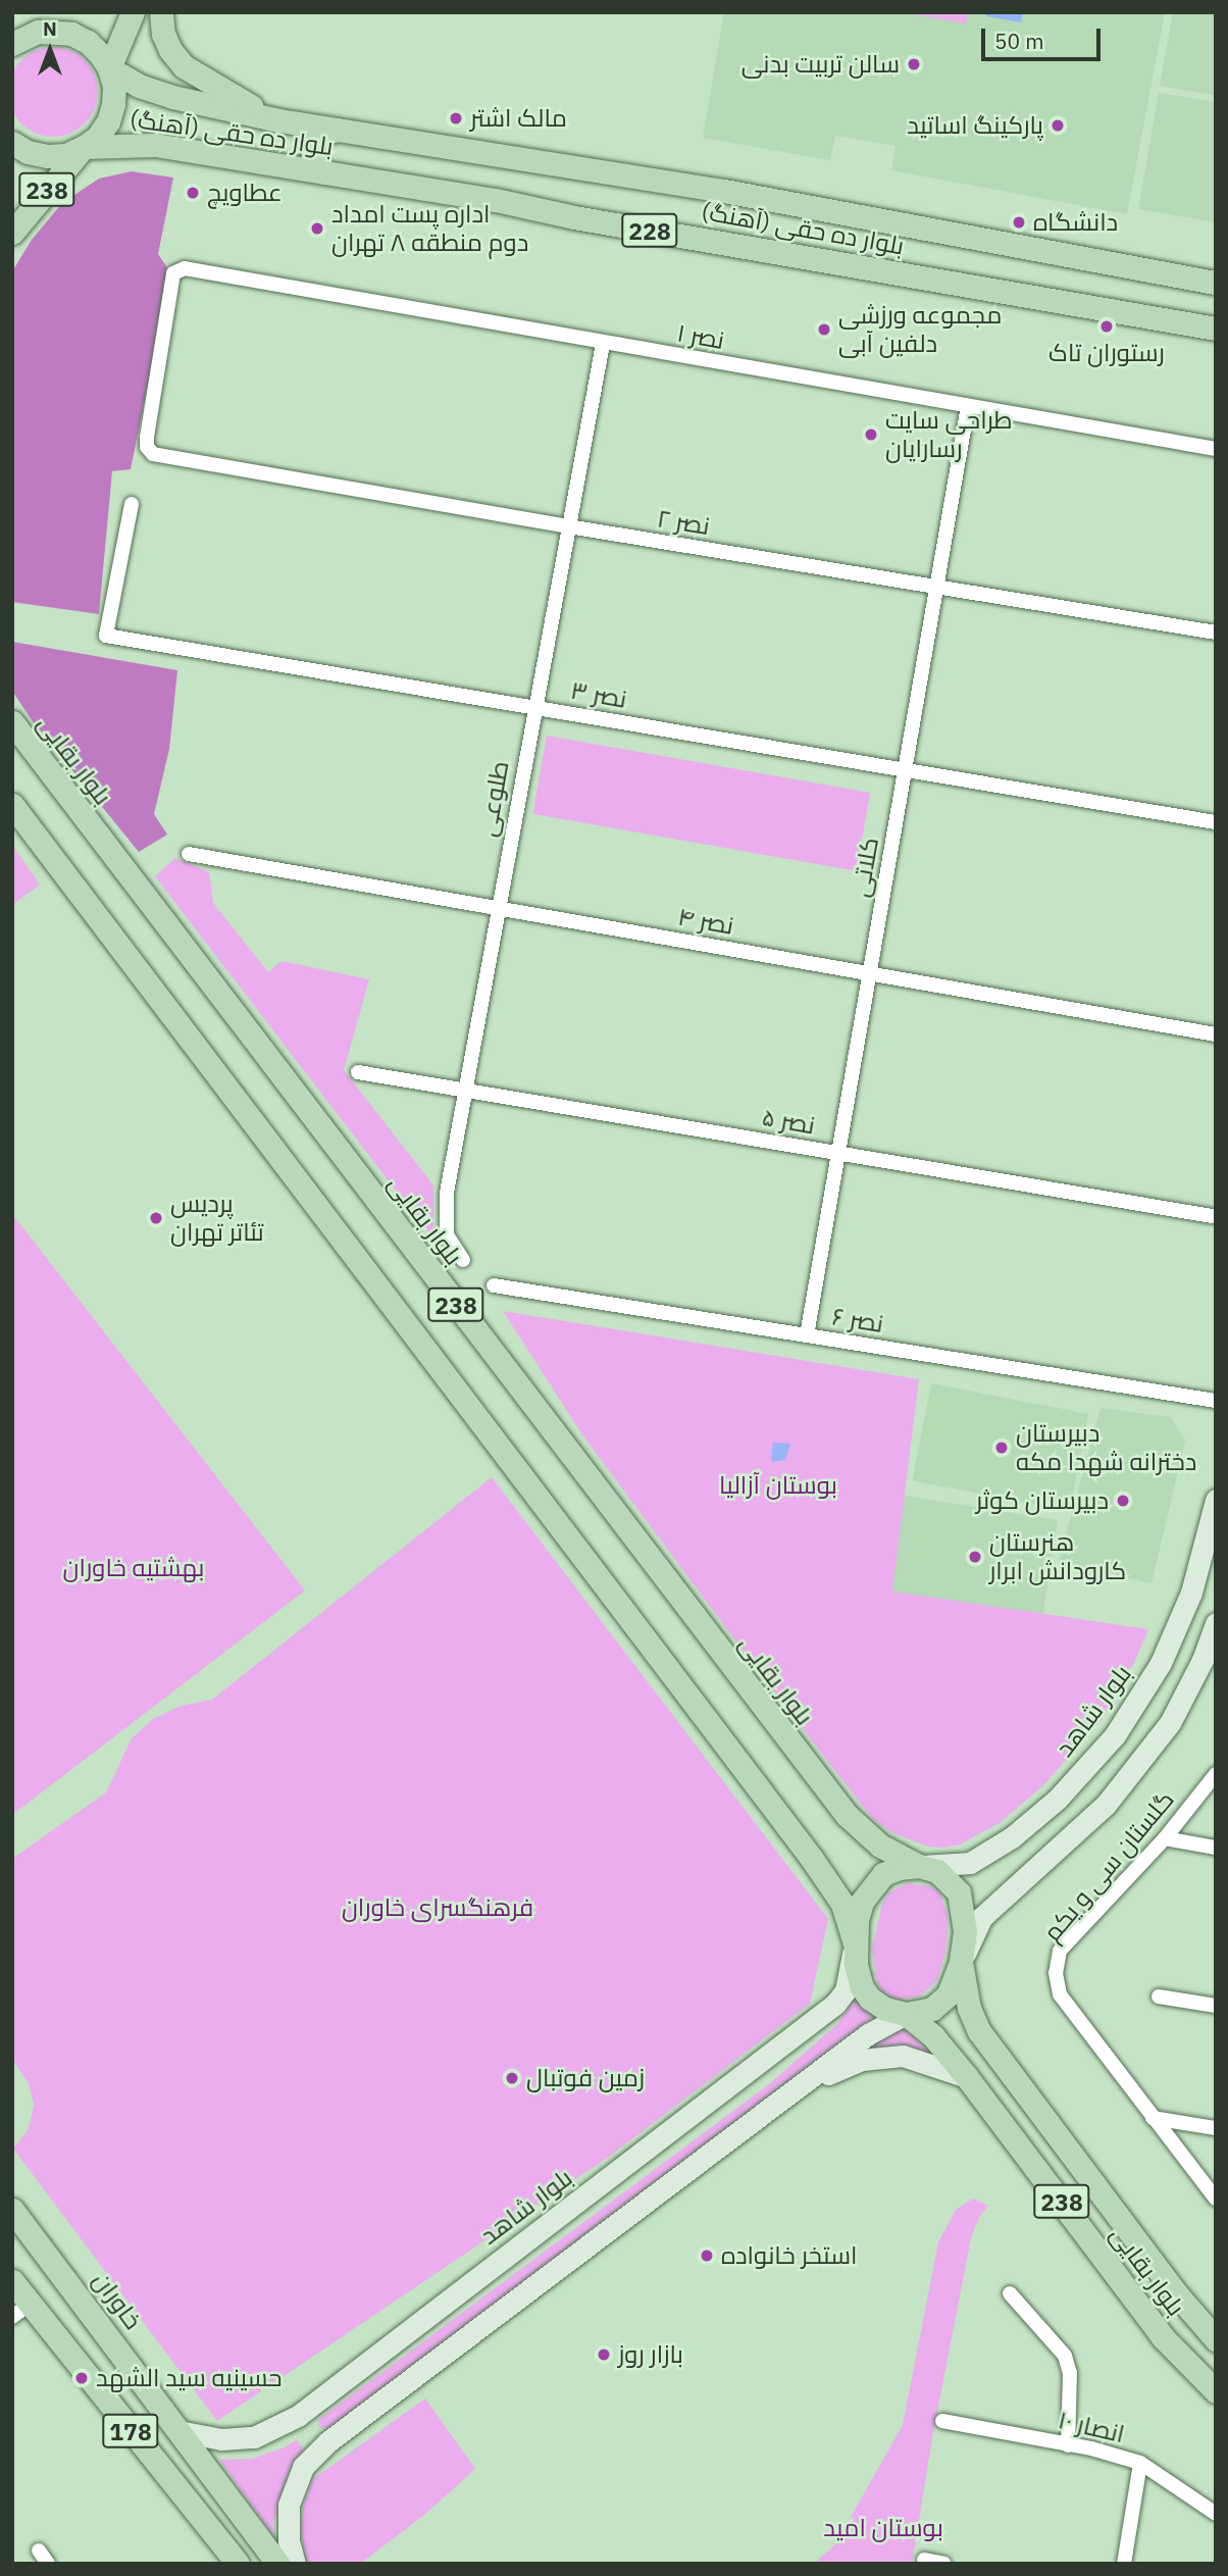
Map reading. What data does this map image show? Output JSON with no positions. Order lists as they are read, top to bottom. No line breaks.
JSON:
{"streets":{"main road":["بلوار ده حقی (آهنگ)","238","228","بلوار بقایی","بلوار شاهد","خاوران","178"],"street":["نصر ۱","نصر ۲","نصر ۳","طلوعی","کلاتی","نصر ۴","نصر ۵","نصر ۶","گلستان سی و یکم","انصار ۱۰"]},"crossings":[["بلوار ده حقی (آهنگ)","238"],["238","بلوار بقایی"],["238","بلوار شاهد"],["نصر ۱","نصر ۲"],["نصر ۱","طلوعی"],["نصر ۱","کلاتی"],["نصر ۲","طلوعی"],["نصر ۲","کلاتی"],["نصر ۳","طلوعی"],["نصر ۳","کلاتی"],["بلوار بقایی","بلوار شاهد"],["طلوعی","نصر ۴"],["طلوعی","نصر ۵"],["کلاتی","نصر ۴"],["کلاتی","نصر ۵"],["کلاتی","نصر ۶"],["بلوار شاهد","خاوران"]],"parks":["بوستان آزالیا","بهشتیه خاوران","فرهنگسرای خاوران","بوستان امید"],"places":["سالن تربیت بدنی","مالک اشتر","پارکینگ اساتید","عطاویچ","دانشگاه","اداره پست امداد دوم منطقه ۸ تهران","رستوران تاک","مجموعه ورزشی دلفین آبی","طراحی سایت رسارایان","پردیس تئاتر تهران","دبیرستان دخترانه شهدا مکه","دبیرستان کوثر","هنرستان کارودانش ابرار","زمین فوتبال","استخر خانواده","بازار روز","حسینیه سید الشهد"],"scale_bar":"50 m","north":"top"}
